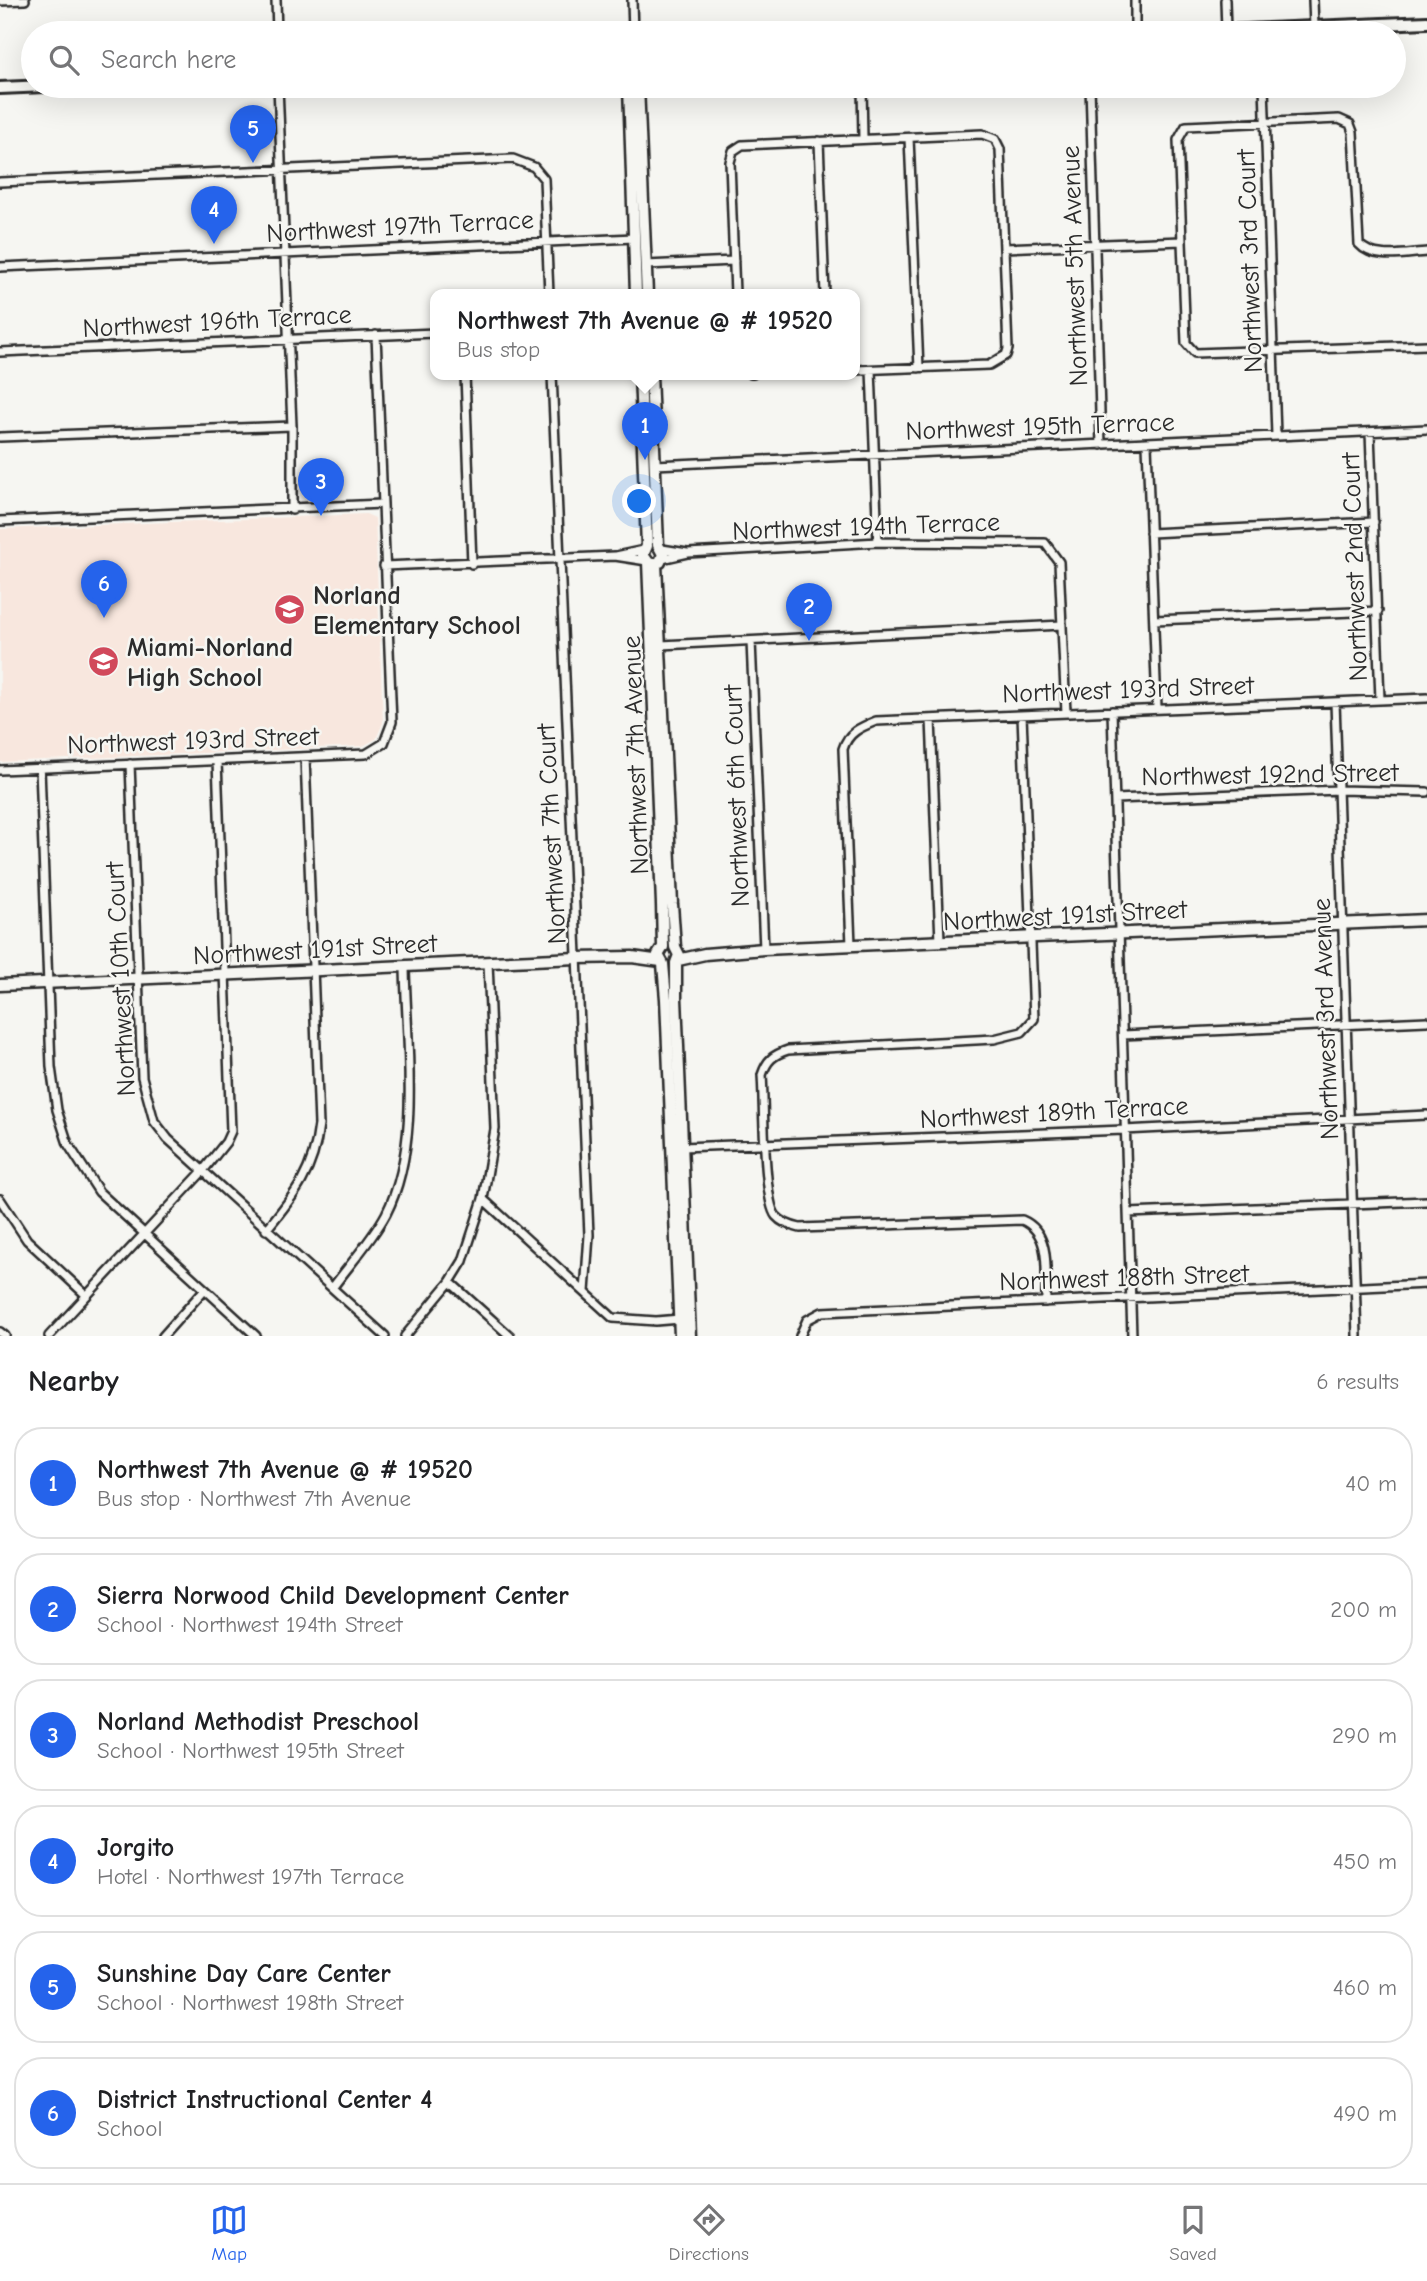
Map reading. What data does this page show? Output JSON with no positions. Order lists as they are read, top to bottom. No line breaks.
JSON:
{"streets":{"street":["Northwest 197th Terrace","Northwest 3rd Court","Northwest 5th Avenue","Northwest 196th Terrace","Northwest 195th Terrace","Northwest 194th Terrace","Northwest 2nd Court","Northwest 193rd Street","Northwest 7th Avenue","Northwest 192nd Street","Northwest 6th Court","Northwest 7th Court","Northwest 191st Street","Northwest 10th Court","Northwest 3rd Avenue","Northwest 189th Terrace","Northwest 188th Street"]},"crossings":[["Northwest 3rd Court","Northwest 195th Terrace"],["Northwest 5th Avenue","Northwest 195th Terrace"],["Northwest 195th Terrace","Northwest 2nd Court"],["Northwest 195th Terrace","Northwest 7th Avenue"],["Northwest 194th Terrace","Northwest 193rd Street"],["Northwest 194th Terrace","Northwest 7th Avenue"],["Northwest 194th Terrace","Northwest 7th Court"],["Northwest 2nd Court","Northwest 193rd Street"],["Northwest 193rd Street","Northwest 191st Street"],["Northwest 193rd Street","Northwest 10th Court"],["Northwest 193rd Street","Northwest 3rd Avenue"],["Northwest 7th Avenue","Northwest 191st Street"],["Northwest 7th Avenue","Northwest 189th Terrace"],["Northwest 192nd Street","Northwest 3rd Avenue"],["Northwest 6th Court","Northwest 191st Street"],["Northwest 7th Court","Northwest 191st Street"],["Northwest 191st Street","Northwest 10th Court"],["Northwest 191st Street","Northwest 3rd Avenue"],["Northwest 3rd Avenue","Northwest 189th Terrace"],["Northwest 3rd Avenue","Northwest 188th Street"]],"places":{"school or university":["Norland Elementary School","Miami-Norland High School"]},"page":{"search":"Search here","pins":["5","4","1","3","6","2"],"popup":["Northwest 7th Avenue @ # 19520","Bus stop"],"heading":["Nearby","6 results"],"list":[{"mark":"1","name":"Northwest 7th Avenue @ # 19520","note":"Bus stop · Northwest 7th Avenue","value":"40 m"},{"mark":"2","name":"Sierra Norwood Child Development Center","note":"School · Northwest 194th Street","value":"200 m"},{"mark":"3","name":"Norland Methodist Preschool","note":"School · Northwest 195th Street","value":"290 m"},{"mark":"4","name":"Jorgito","note":"Hotel · Northwest 197th Terrace","value":"450 m"},{"mark":"5","name":"Sunshine Day Care Center","note":"School · Northwest 198th Street","value":"460 m"},{"mark":"6","name":"District Instructional Center 4","note":"School","value":"490 m"}],"nav":["Map","Directions","Saved"]}}
